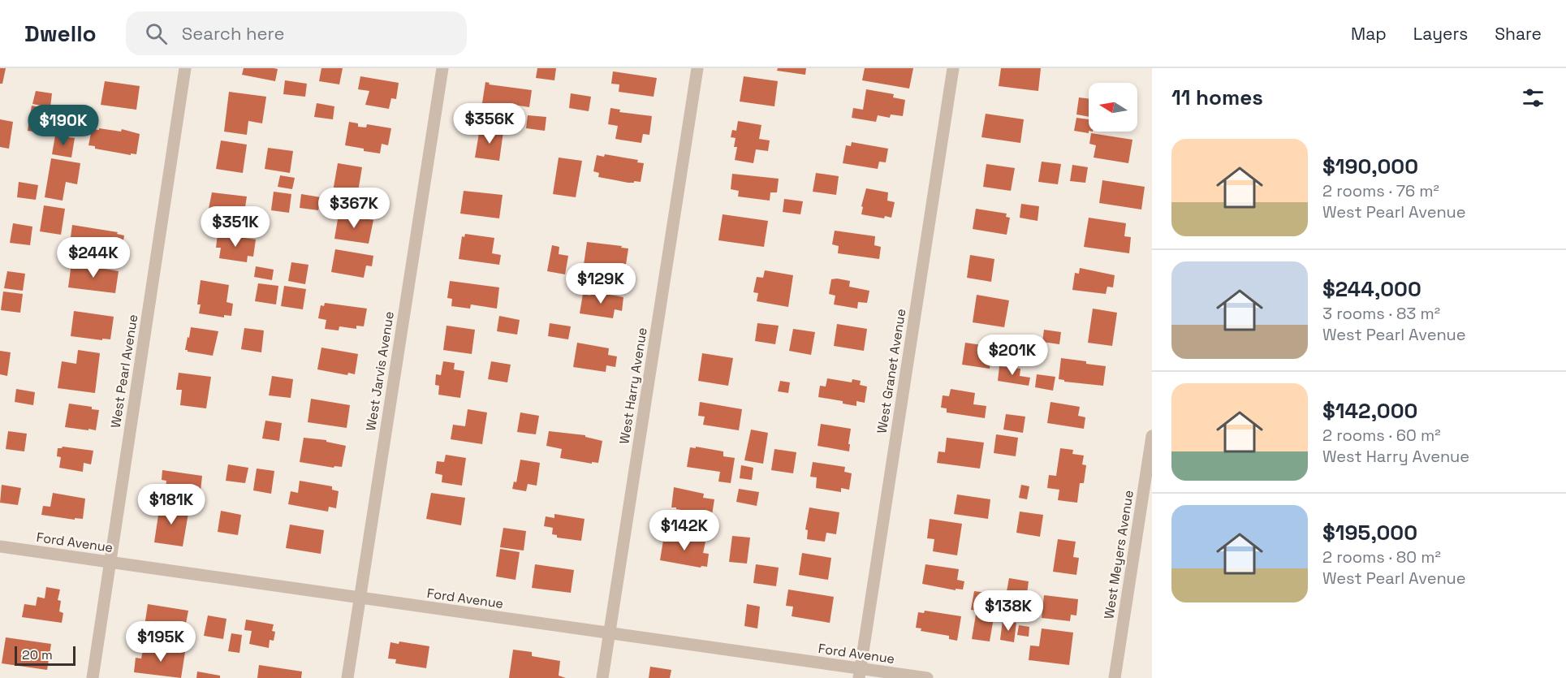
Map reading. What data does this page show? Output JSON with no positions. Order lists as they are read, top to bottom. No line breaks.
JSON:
{"streets":{"street":["West Pearl Avenue","West Jarvis Avenue","West Granet Avenue","West Harry Avenue","Ford Avenue","West Meyers Avenue"]},"crossings":[["West Pearl Avenue","Ford Avenue"],["West Jarvis Avenue","Ford Avenue"],["West Granet Avenue","Ford Avenue"],["West Harry Avenue","Ford Avenue"]],"scale_bar":"20 m","north":"left","page":{"header":"Dwello","search":"Search here","nav":["Map","Layers","Share"],"heading":"11 homes","price":["$356K","$190K","$367K","$351K","$244K","$129K","$201K","$181K","$142K","$138K","$195K"],"list":[{"name":"$190,000","note":"2 rooms · 76 m² · West Pearl Avenue"},{"name":"$244,000","note":"3 rooms · 83 m² · West Pearl Avenue"},{"name":"$142,000","note":"2 rooms · 60 m² · West Harry Avenue"},{"name":"$195,000","note":"2 rooms · 80 m² · West Pearl Avenue"}],"scale":"20 m"}}
